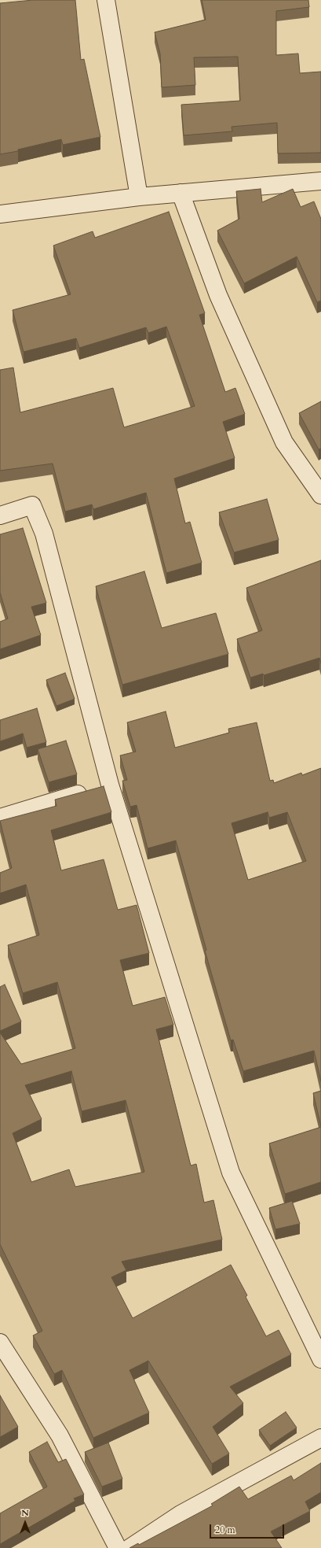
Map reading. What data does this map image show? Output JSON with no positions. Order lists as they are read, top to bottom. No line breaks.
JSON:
{"scale_bar":"20 m","north":"top"}
